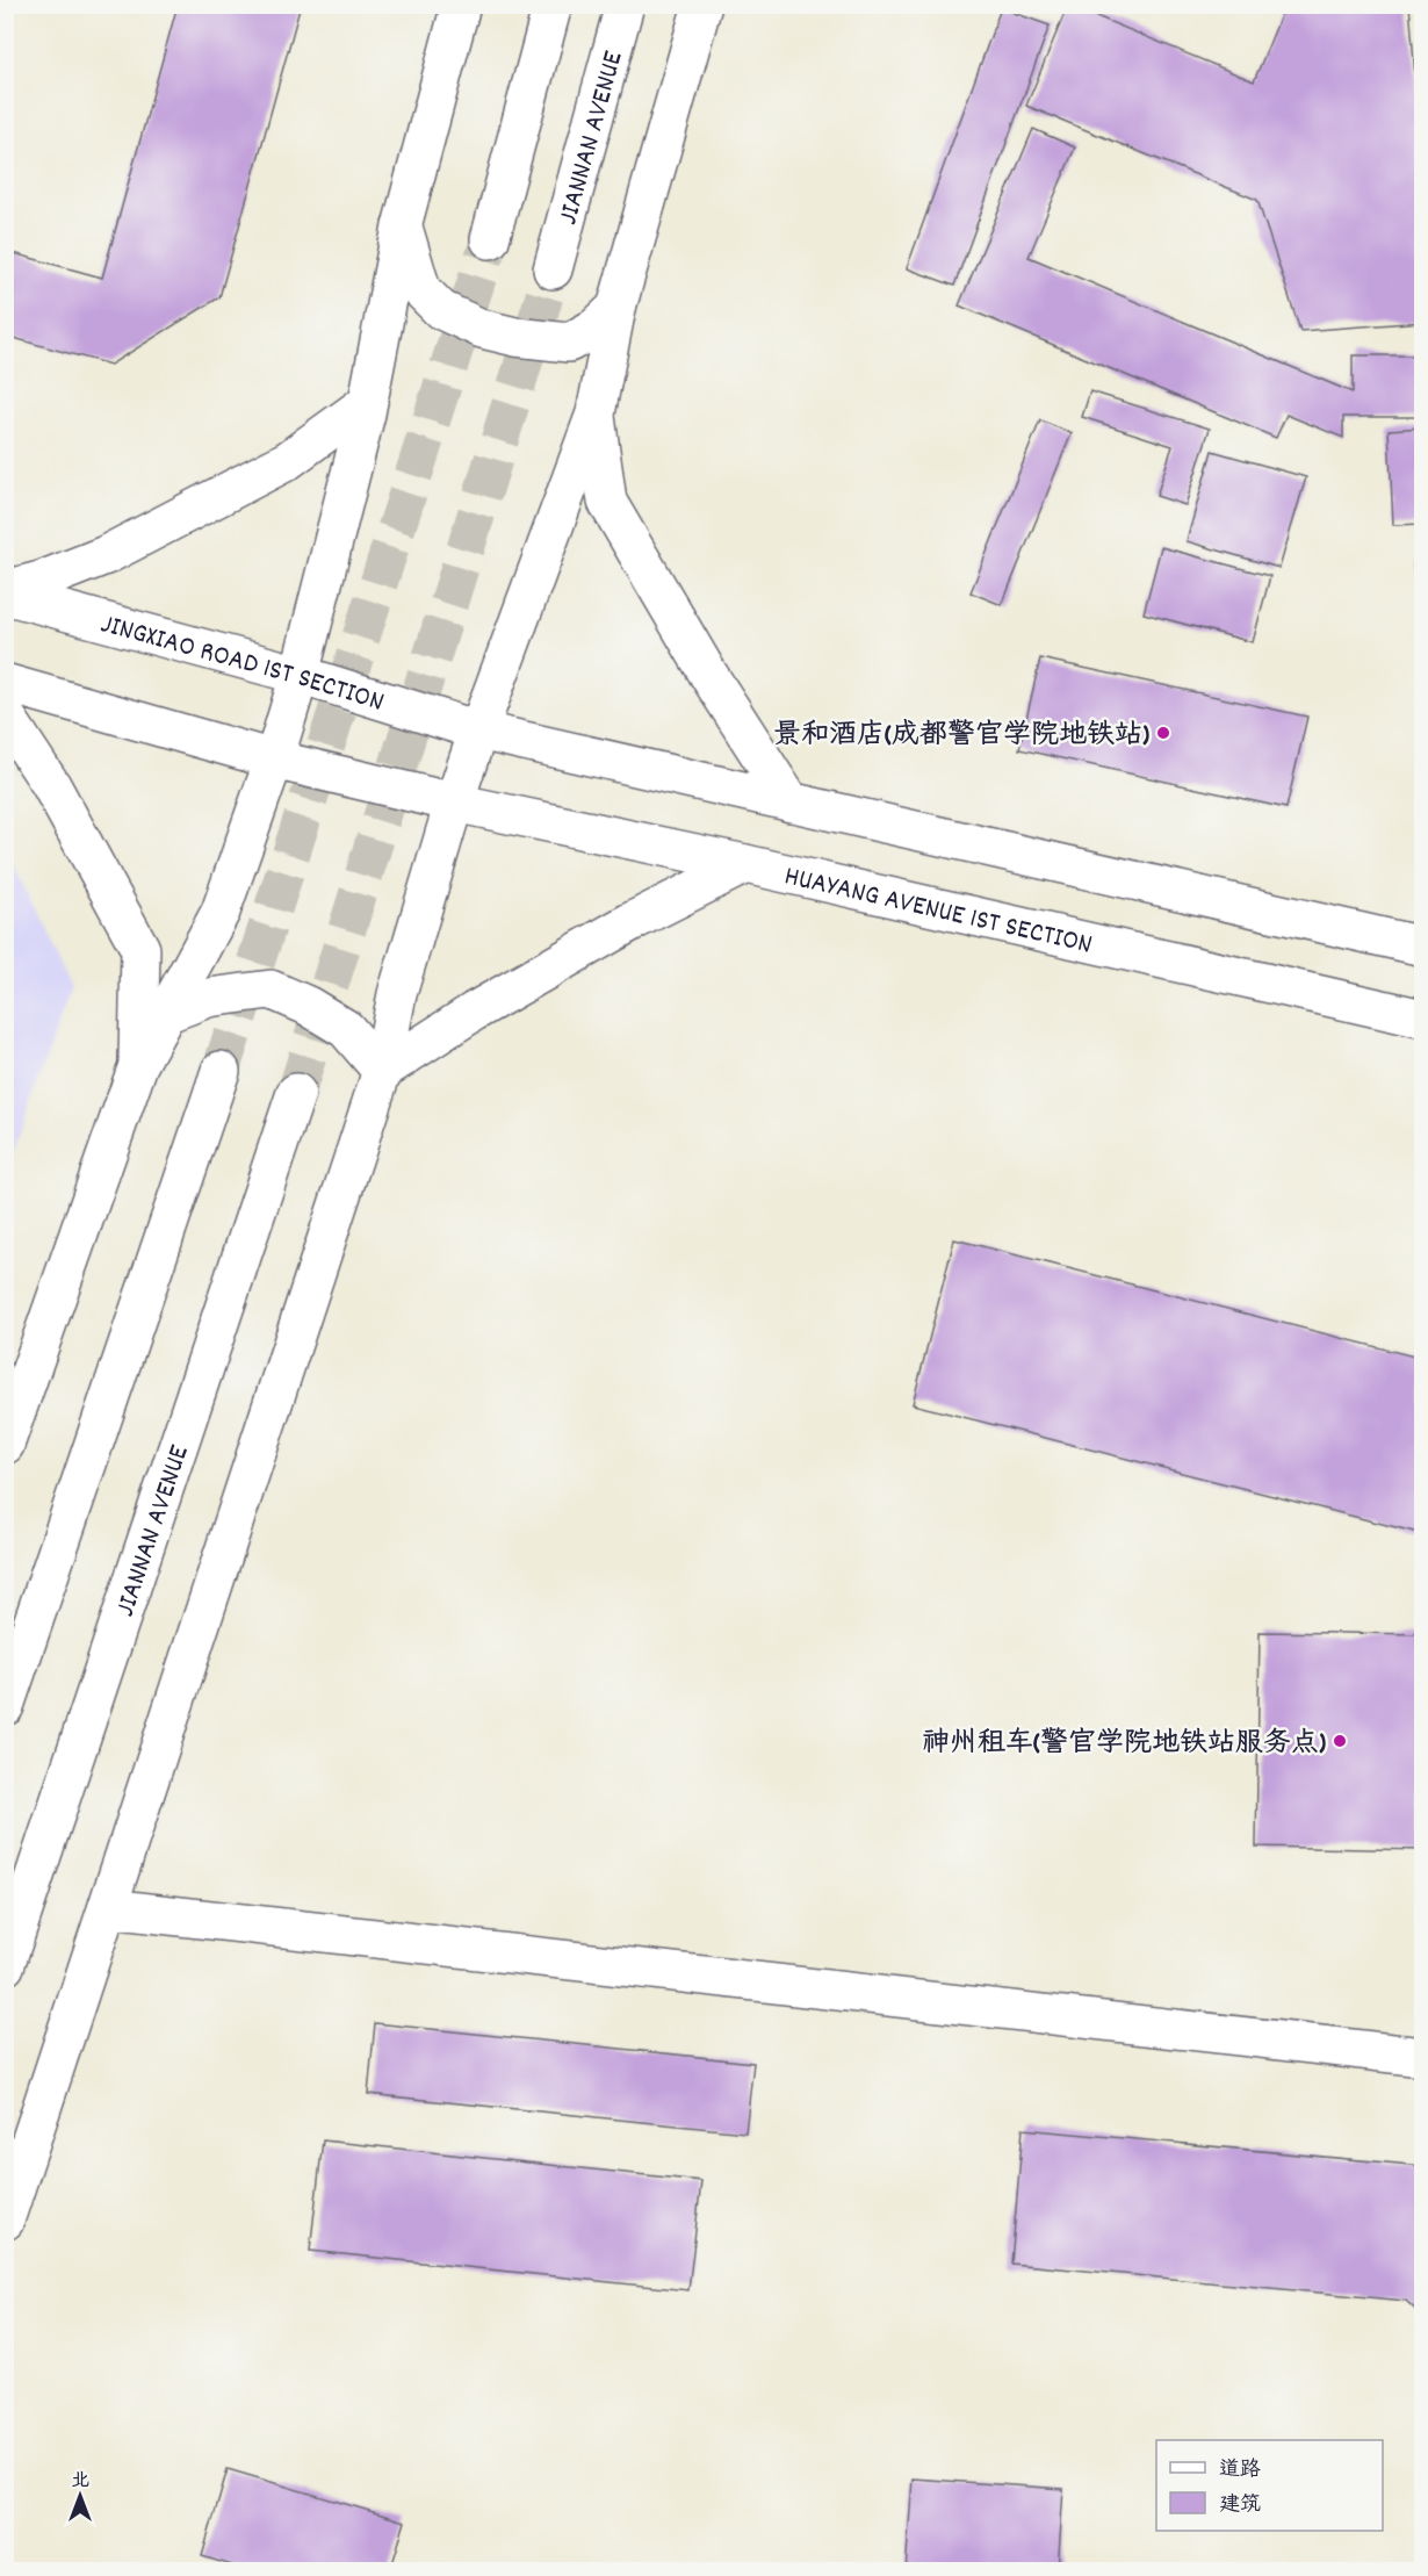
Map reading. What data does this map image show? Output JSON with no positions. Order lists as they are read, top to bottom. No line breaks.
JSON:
{"streets":{"main road":["JIANNAN AVENUE","JINGXIAO ROAD 1ST SECTION","HUAYANG AVENUE 1ST SECTION"]},"places":["景和酒店(成都警官学院地铁站)","神州租车(警官学院地铁站服务点)"],"legend":["道路","建筑"],"north":"top"}
